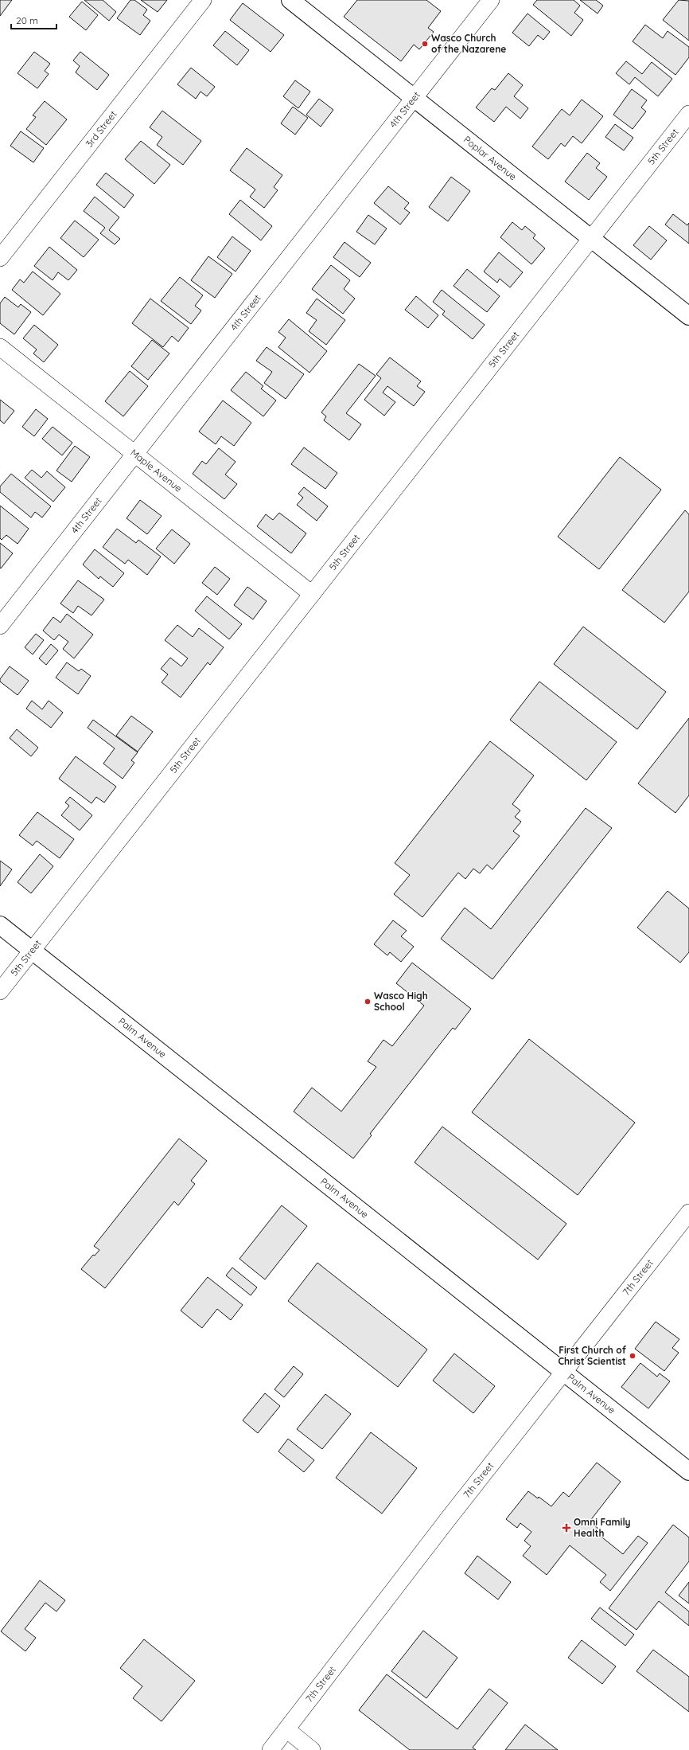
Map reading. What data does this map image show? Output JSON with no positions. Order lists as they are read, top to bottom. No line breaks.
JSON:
{"streets":{"main road":["Poplar Avenue","Palm Avenue"],"street":["4th Street","3rd Street","5th Street","Maple Avenue","7th Street"]},"crossings":[["4th Street","Poplar Avenue"],["4th Street","Maple Avenue"],["5th Street","Poplar Avenue"],["5th Street","Maple Avenue"],["5th Street","Palm Avenue"],["Palm Avenue","7th Street"]],"places":{"other":["Wasco Church of the Nazarene","Wasco High School","First Church of Christ Scientist"],"health":["Omni Family Health"]},"scale_bar":"20 m"}
